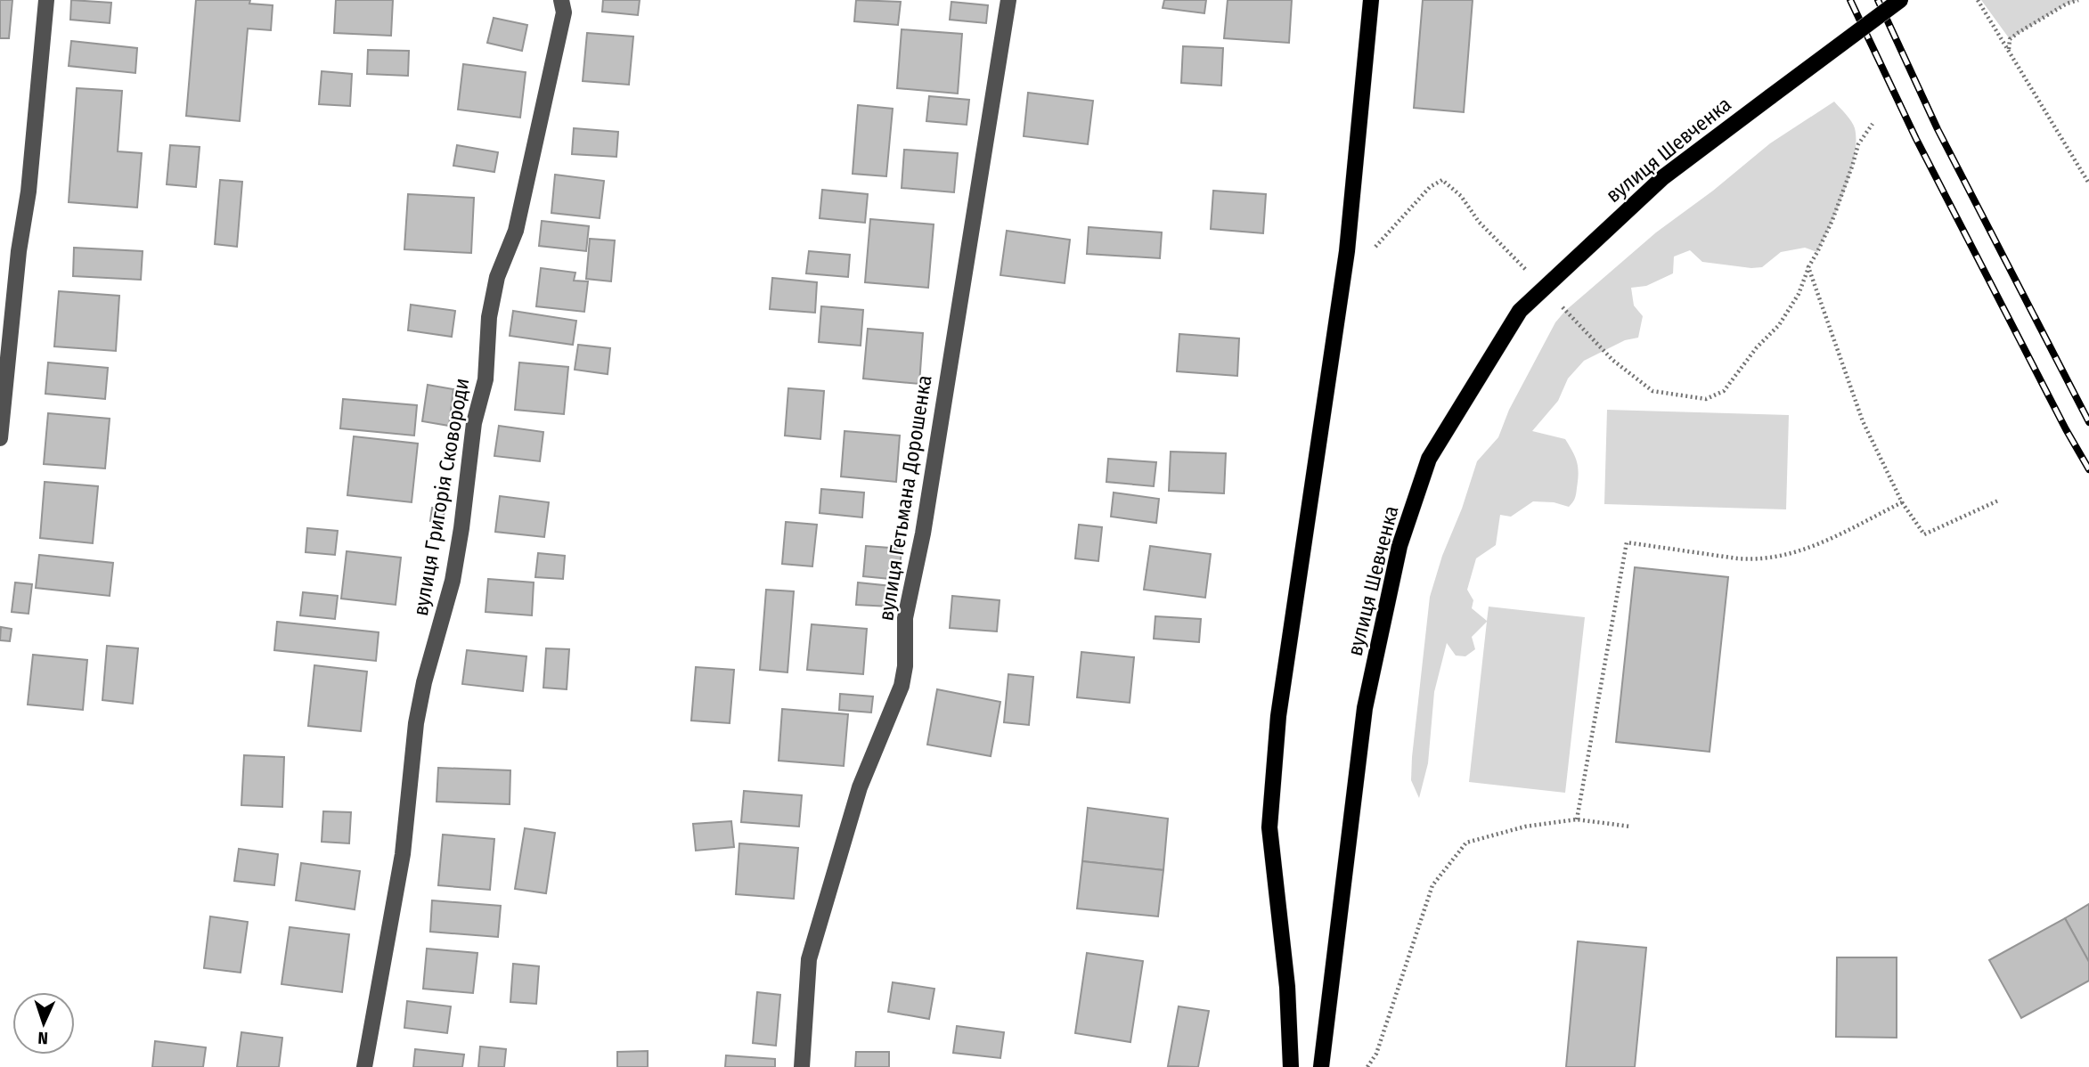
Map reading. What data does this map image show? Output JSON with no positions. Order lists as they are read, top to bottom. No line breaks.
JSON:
{"streets":{"main road":["вулиця Шевченка"],"street":["вулиця Григорія Сковороди","вулиця Гетьмана Дорошенка"]},"north":"bottom"}
